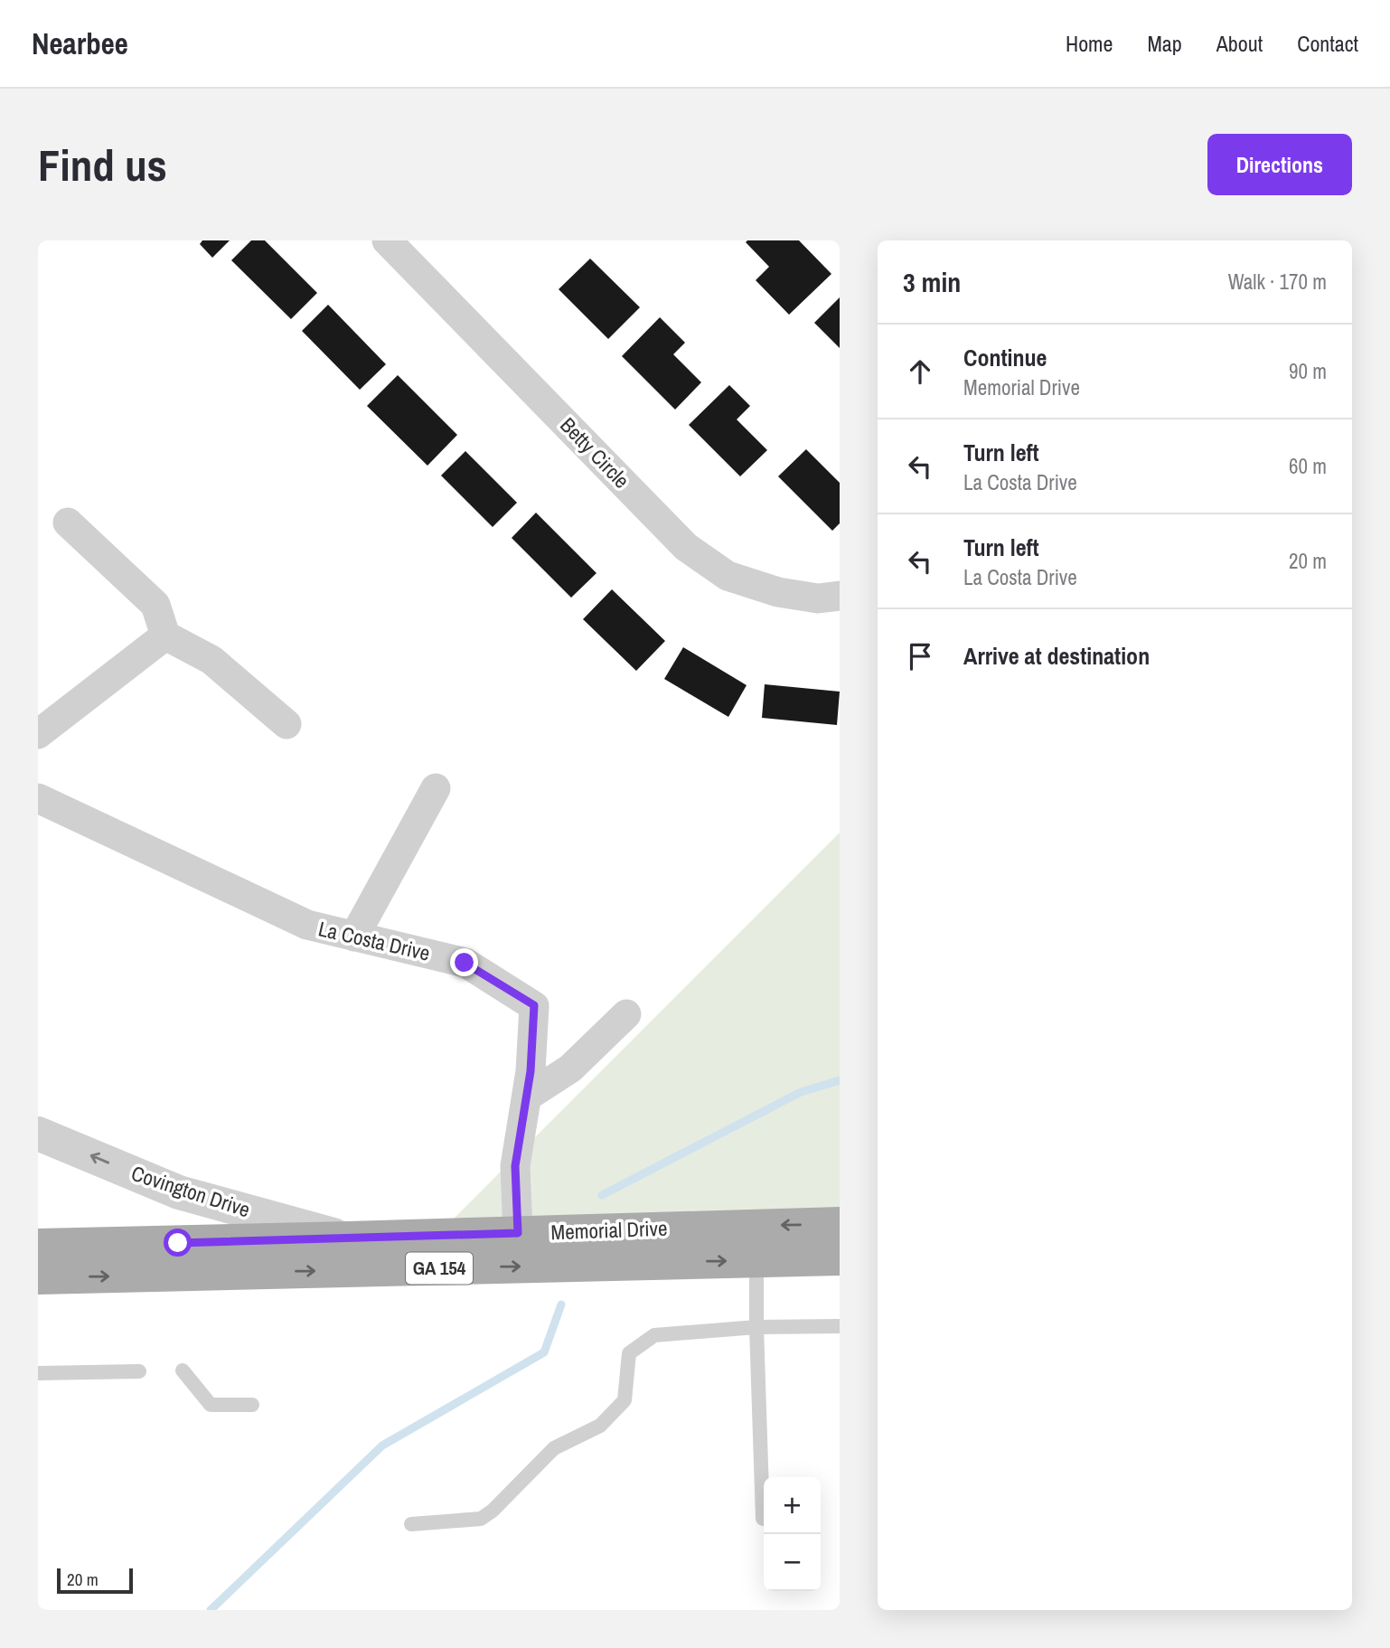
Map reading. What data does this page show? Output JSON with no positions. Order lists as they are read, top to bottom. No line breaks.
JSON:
{"streets":{"main road":["Memorial Drive","GA 154"],"street":["Betty Circle","La Costa Drive","Covington Drive"]},"crossings":[["La Costa Drive","Memorial Drive"],["Covington Drive","Memorial Drive"]],"one_way":["Covington Drive"],"scale_bar":"20 m","page":{"header":"Nearbee","nav":["Home","Map","About","Contact"],"buttons":"Directions","title":"Find us","heading":["3 min","Walk · 170 m"],"list":[["Continue","Memorial Drive","90 m"],["Turn left","La Costa Drive","60 m"],["Turn left","La Costa Drive","20 m"],"Arrive at destination"],"map_buttons":["+","−"],"scale":"20 m"}}
